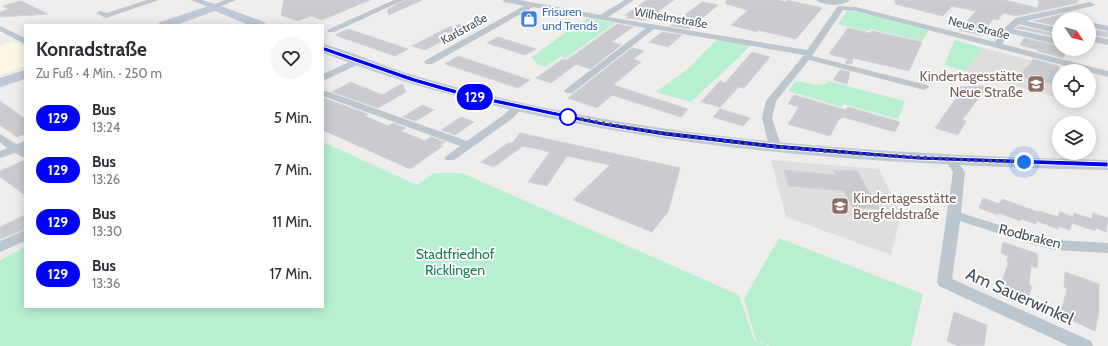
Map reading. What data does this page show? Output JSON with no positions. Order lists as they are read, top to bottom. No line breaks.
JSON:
{"streets":{"street":["Wilhelmstraße","Neue Straße","Karlstraße","Rodbraken","Am Sauerwinkel"]},"crossings":[["Wilhelmstraße","Karlstraße"],["Rodbraken","Am Sauerwinkel"]],"parks":["Stadtfriedhof Ricklingen"],"places":{"shop":["Frisuren und Trends"],"school or university":["Kindertagesstätte Neue Straße","Kindertagesstätte Bergfeldstraße"]},"lines":["bus line 129"],"north":"bottom right","page":{"on_map":"129","heading":["Konradstraße","Zu Fuß · 4 Min. · 250 m"],"list":[{"mark":"129","name":"Bus","note":"13:24","value":"5 Min."},{"mark":"129","name":"Bus","note":"13:26","value":"7 Min."},{"mark":"129","name":"Bus","note":"13:30","value":"11 Min."},{"mark":"129","name":"Bus","note":"13:36","value":"17 Min."}]}}
